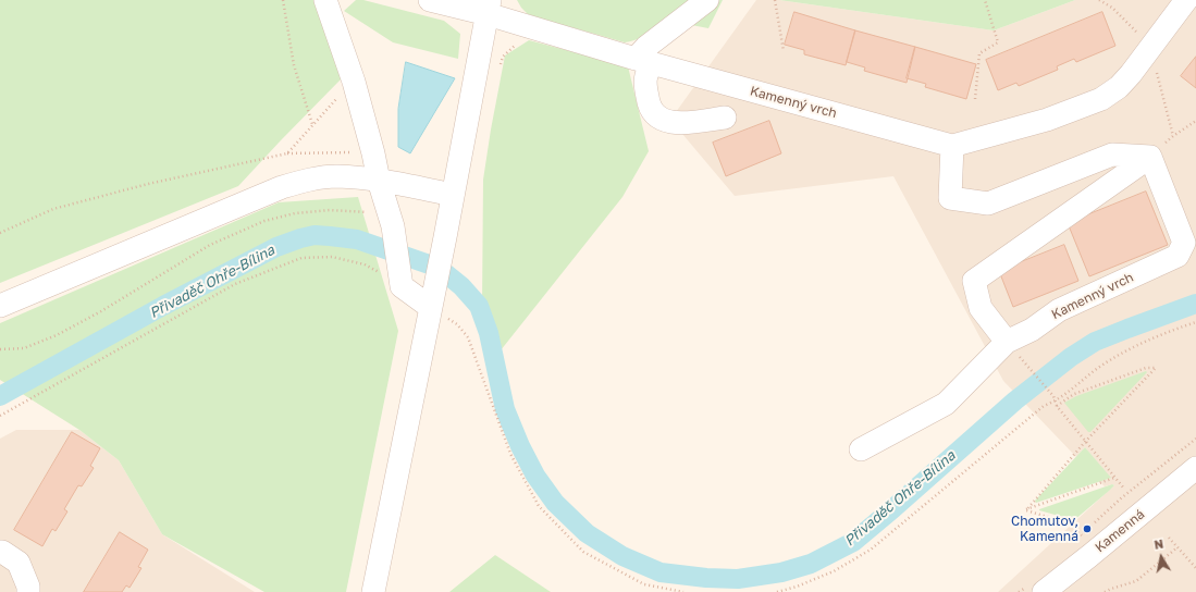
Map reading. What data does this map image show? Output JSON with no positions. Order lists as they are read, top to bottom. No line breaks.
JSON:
{"streets":{"street":["Kamenný vrch","Kamenná"]},"water":["Přivaděč Ohře-Bílina"],"places":["Chomutov, Kamenná"],"north":"top"}
